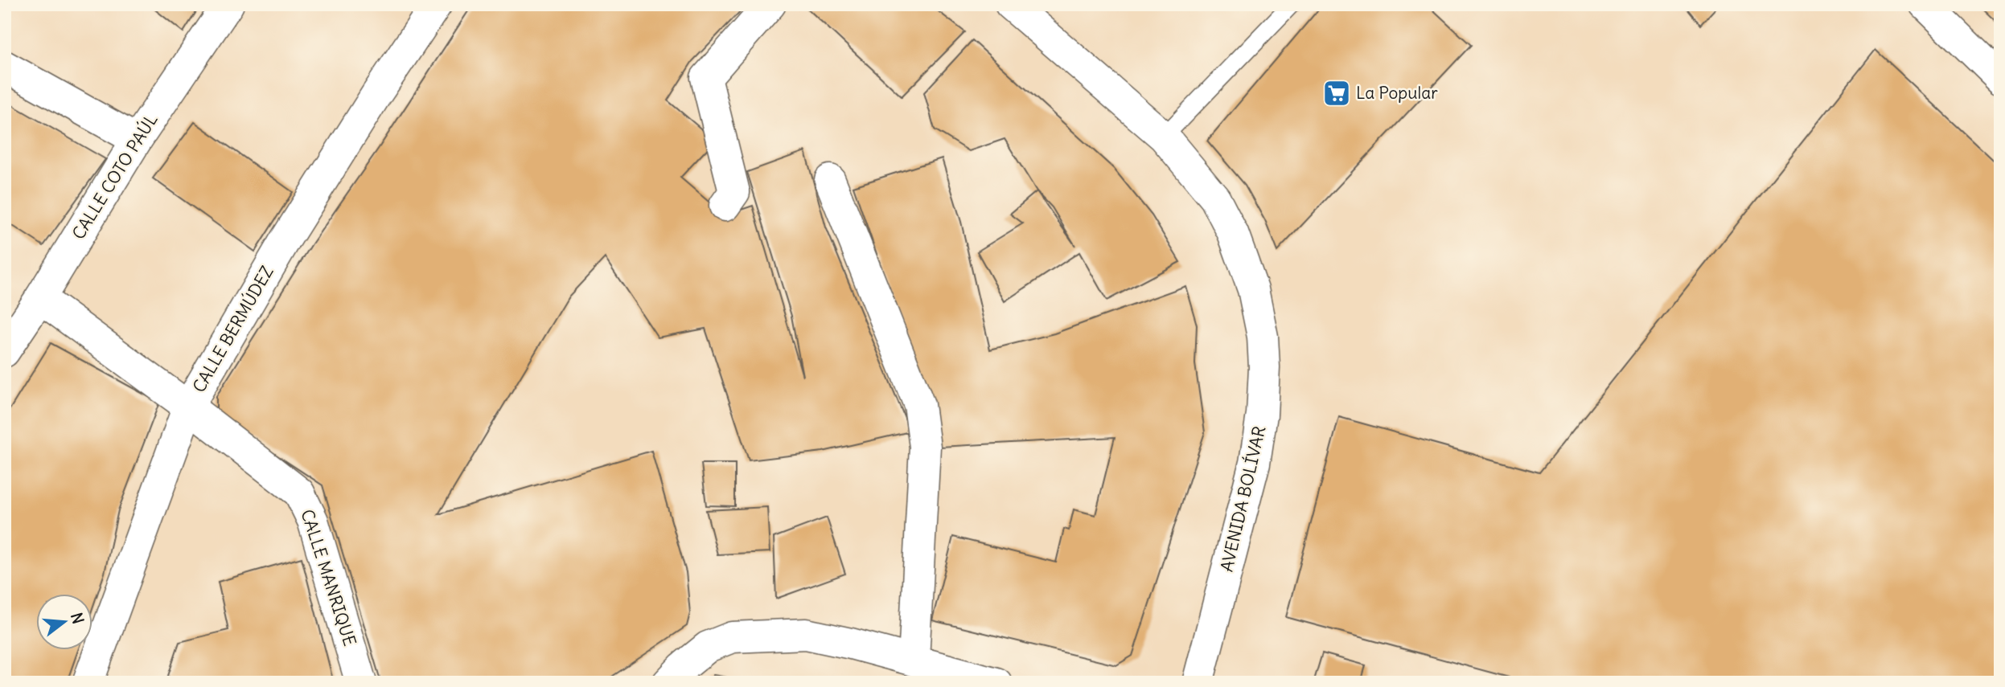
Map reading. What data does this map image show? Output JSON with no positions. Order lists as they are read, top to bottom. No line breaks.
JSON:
{"streets":{"street":["CALLE COTO PAÚL","CALLE BERMÚDEZ","AVENIDA BOLÍVAR","CALLE MANRIQUE"]},"crossings":[["CALLE COTO PAÚL","CALLE MANRIQUE"],["CALLE BERMÚDEZ","CALLE MANRIQUE"]],"places":{"supermarket":["La Popular"]},"north":"right"}
